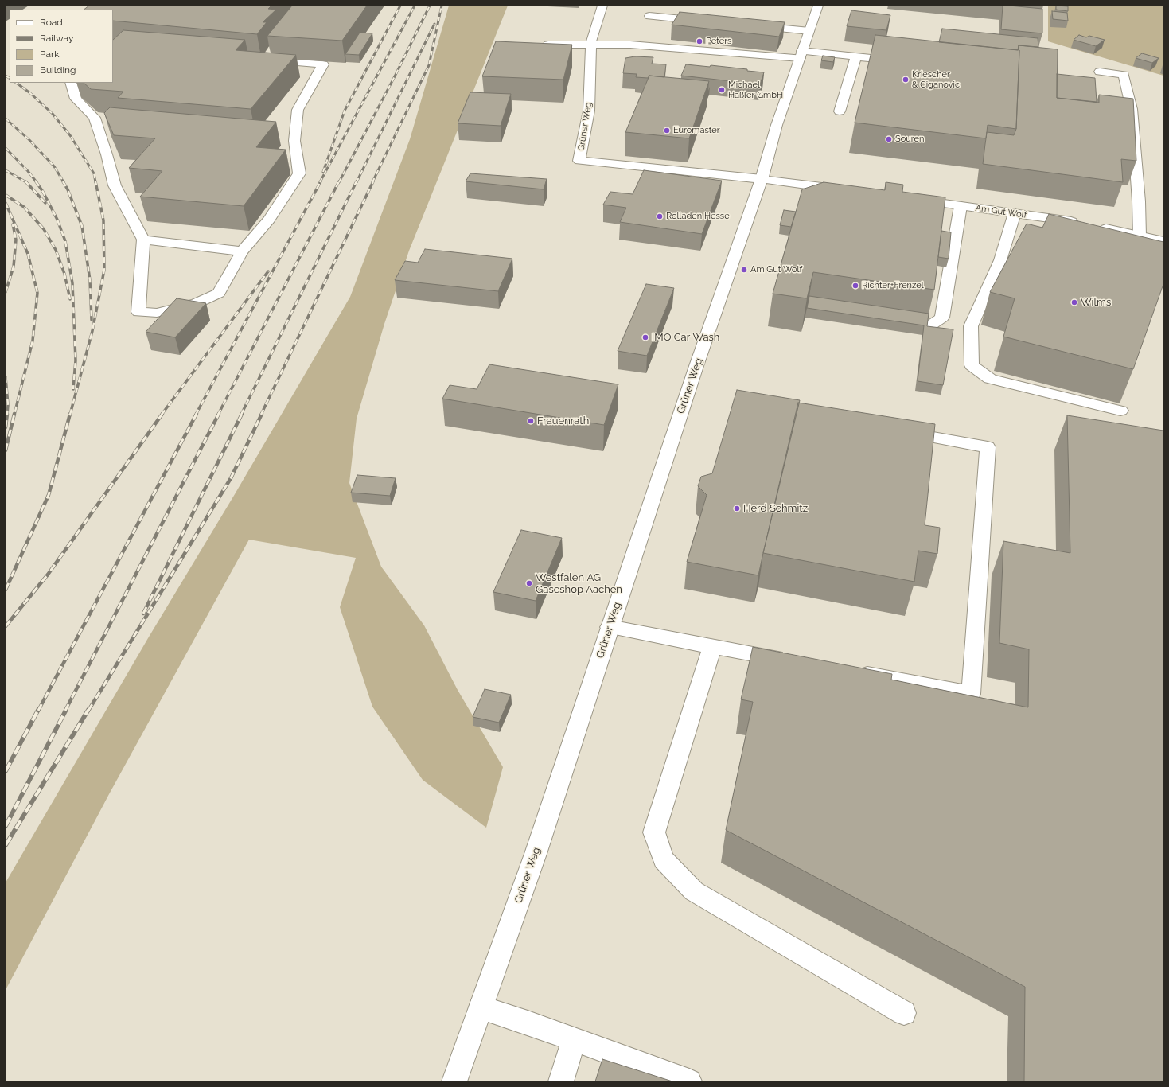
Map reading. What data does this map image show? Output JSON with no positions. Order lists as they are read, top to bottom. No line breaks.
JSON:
{"streets":{"street":["Grüner Weg","Am Gut Wolf"]},"places":["Peters","Kriescher & Ciganovic","Michael Haßler GmbH","Euromaster","Souren","Rolladen Hesse","Am Gut Wolf","Richter+Frenzel","Wilms","IMO Car Wash","Frauenrath","Herd Schmitz","Westfalen AG Gaseshop Aachen"],"legend":["Road","Railway","Park","Building"]}
